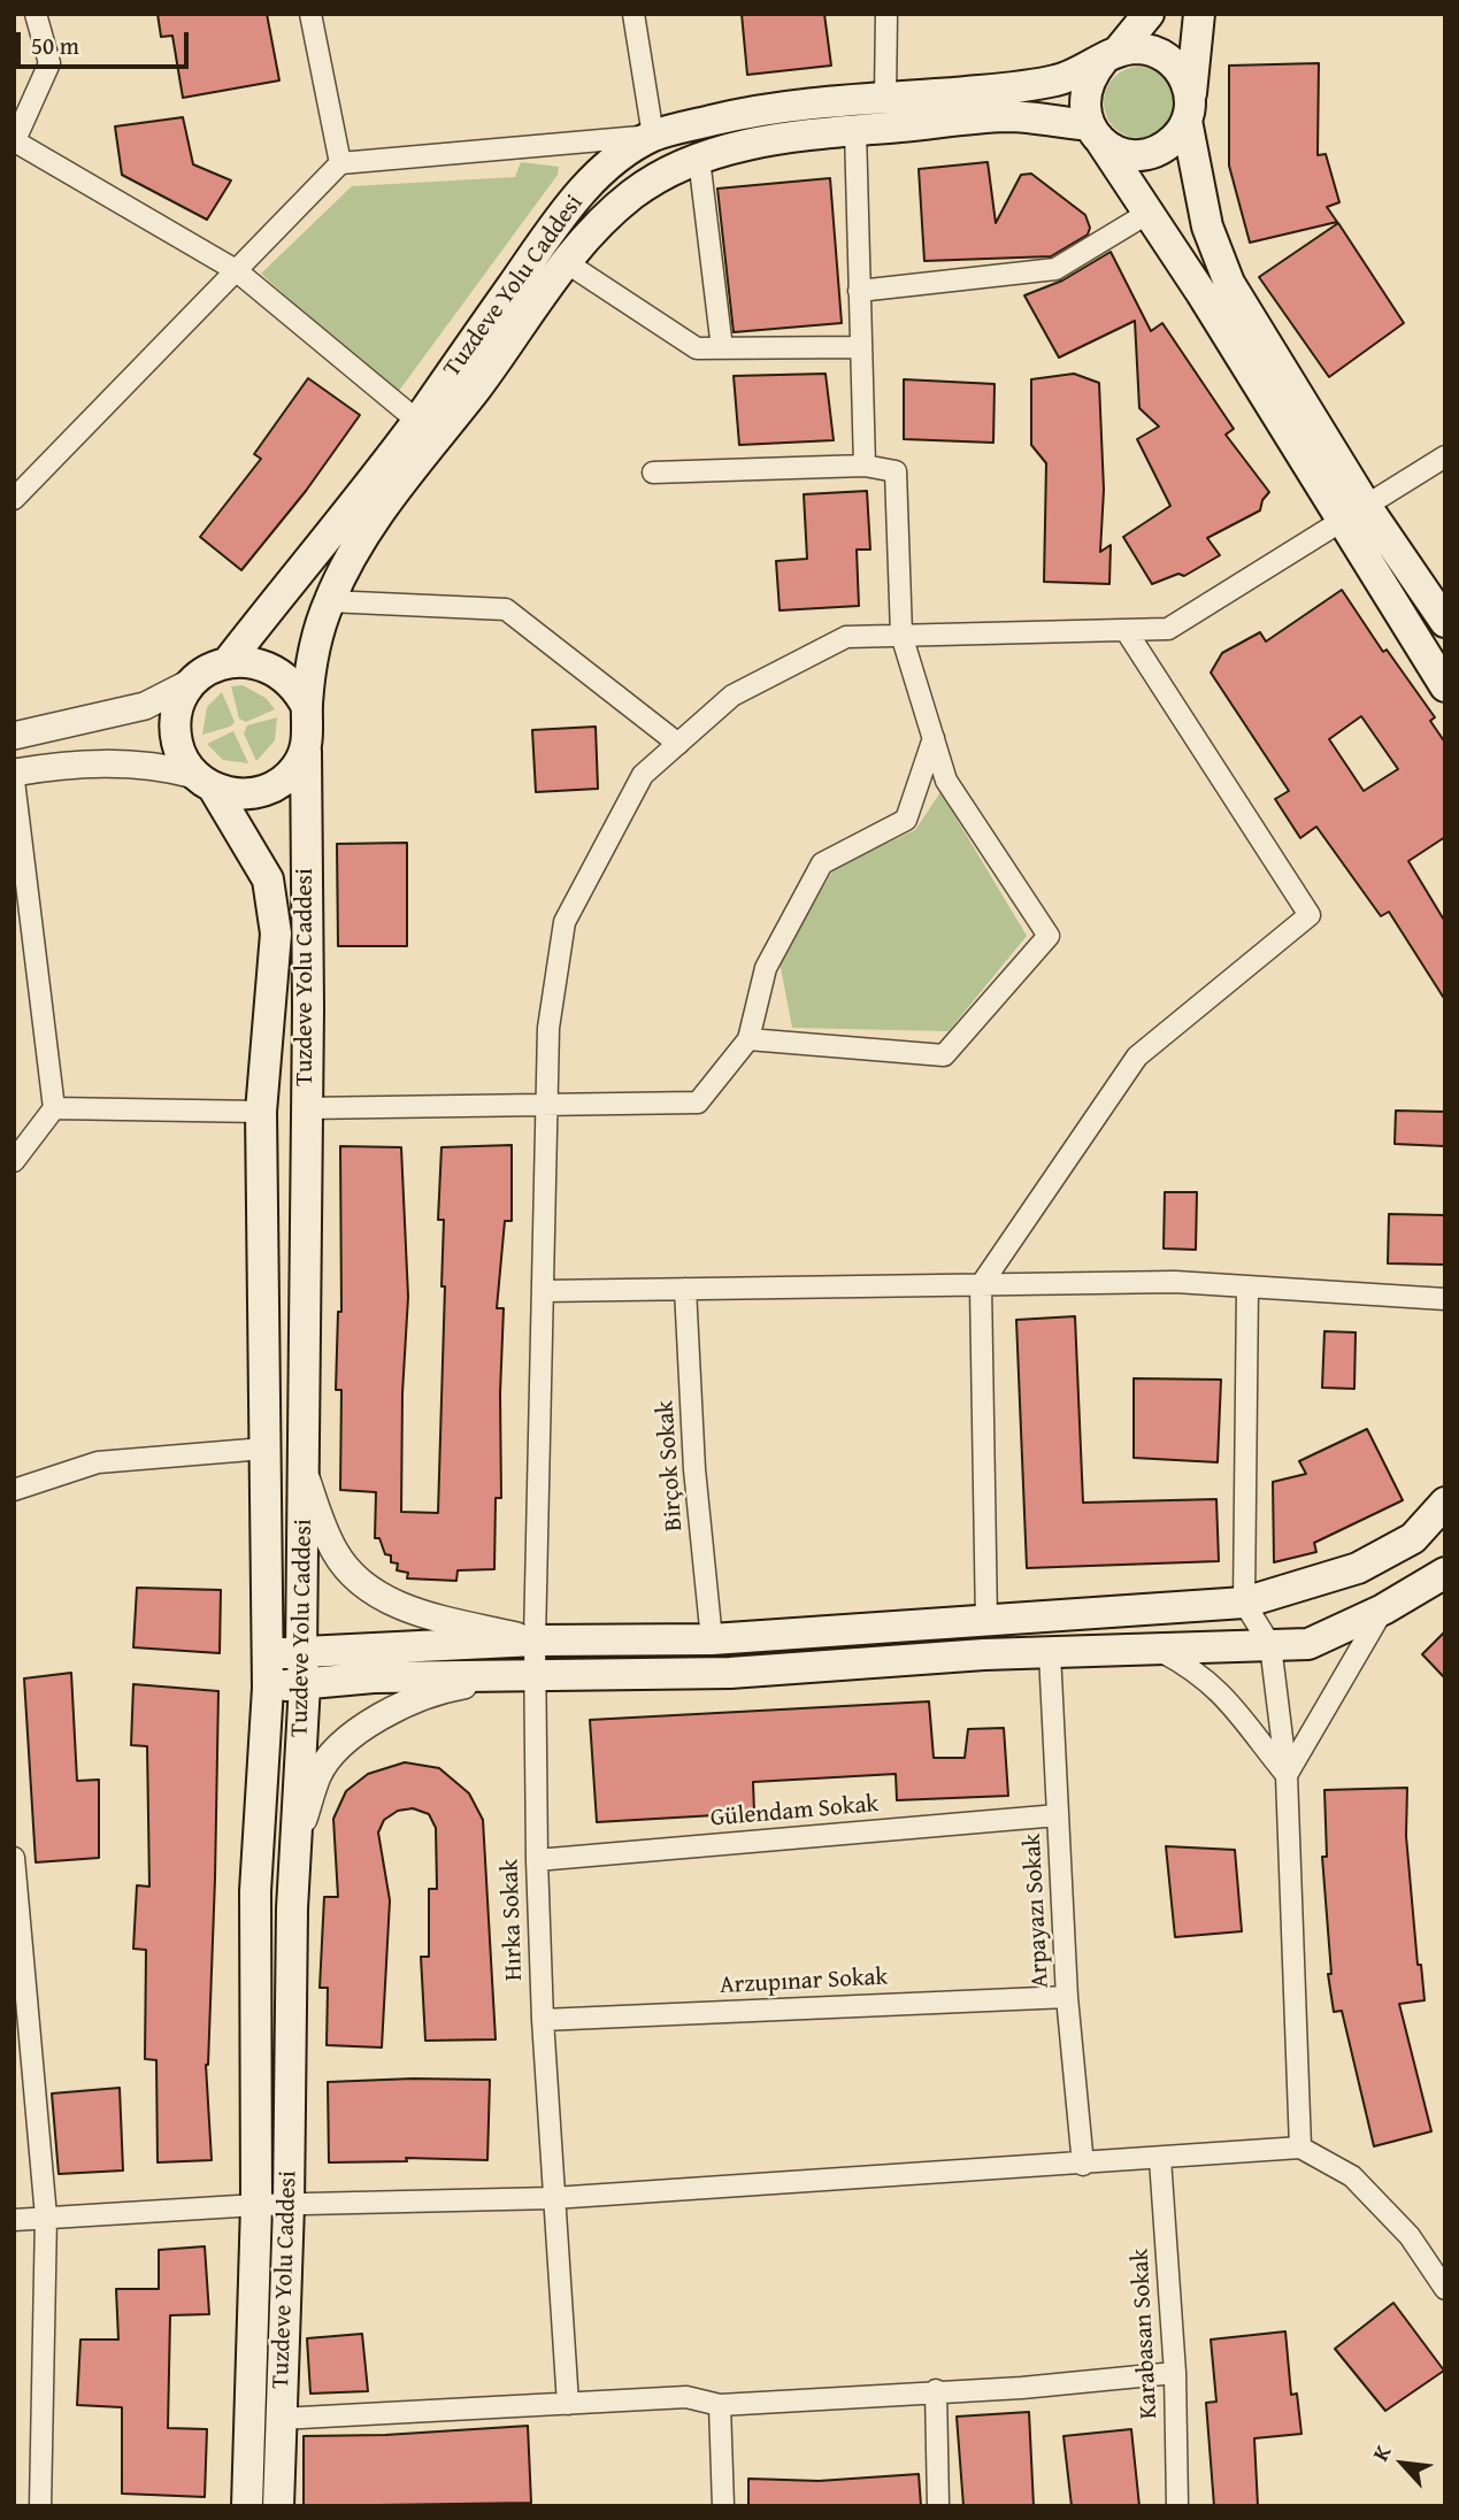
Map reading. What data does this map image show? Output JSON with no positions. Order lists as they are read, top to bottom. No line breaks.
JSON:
{"streets":{"main road":["Tuzdeve Yolu Caddesi"],"street":["Birçok Sokak","Gülendam Sokak","Arpayazı Sokak","Hırka Sokak","Arzupınar Sokak","Karabasan Sokak"]},"crossings":[["Gülendam Sokak","Arpayazı Sokak"],["Gülendam Sokak","Hırka Sokak"],["Arpayazı Sokak","Arzupınar Sokak"],["Hırka Sokak","Arzupınar Sokak"]],"scale_bar":"50 m","north":"top left"}
